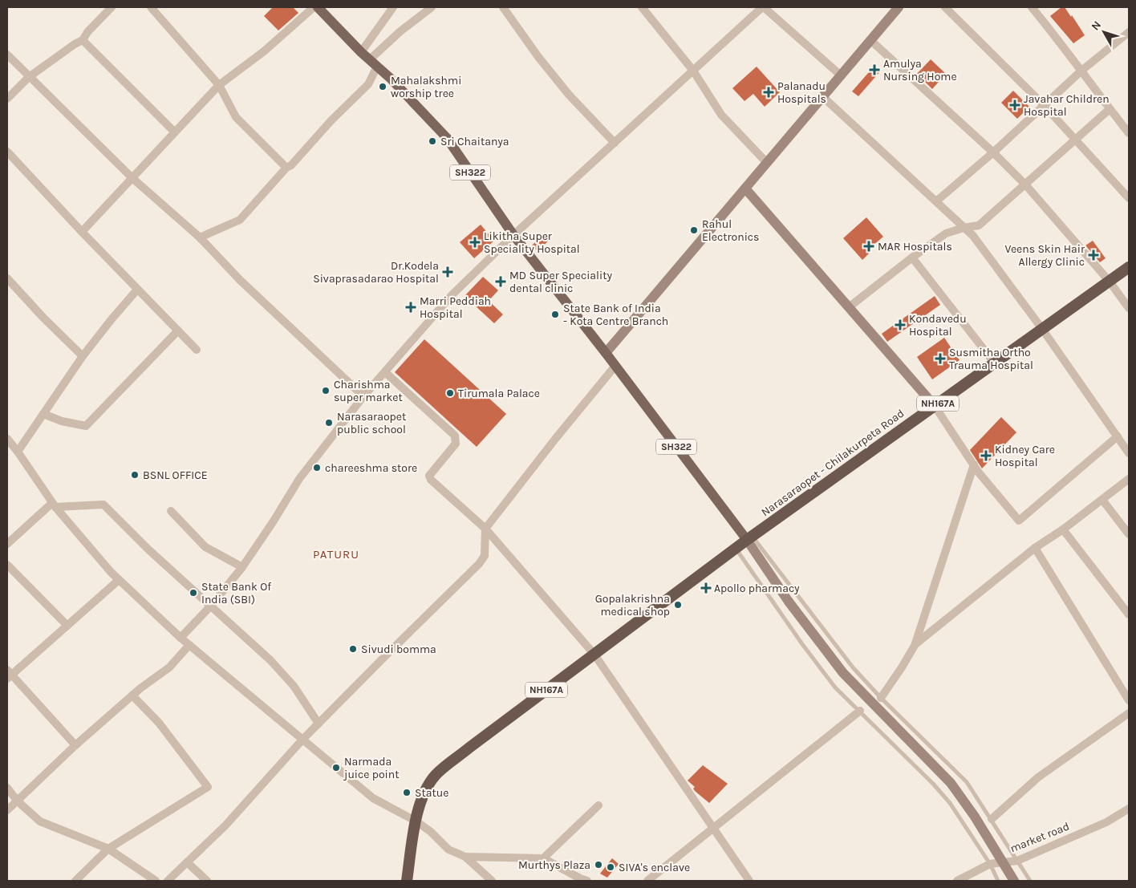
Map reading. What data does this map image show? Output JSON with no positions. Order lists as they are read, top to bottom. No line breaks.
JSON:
{"streets":{"highway":["NH167A","Narasaraopet - Chilakurpeta Road"],"main road":["SH322"],"street":["market road"]},"crossings":[["SH322","NH167A"],["SH322","Narasaraopet - Chilakurpeta Road"],["NH167A","Narasaraopet - Chilakurpeta Road"]],"districts":["PATURU"],"places":{"health":["Amulya Nursing Home","Palanadu Hospitals","Javahar Children Hospital","Likitha Super Speciality Hospital","MAR Hospitals","Veens Skin Hair Allergy Clinic","Dr.Kodela Sivaprasadarao Hospital","MD Super Speciality dental clinic","Marri Peddiah Hospital","Kondavedu Hospital","Susmitha Ortho Trauma Hospital","Kidney Care Hospital","Apollo pharmacy"],"other":["Mahalakshmi worship tree","Sri Chaitanya","Rahul Electronics","State Bank of India - Kota Centre Branch","Charishma super market","Tirumala Palace","Narasaraopet public school","chareeshma store","BSNL OFFICE","State Bank Of India (SBI)","Gopalakrishna medical shop","Sivudi bomma","Narmada juice point","Statue","Murthys Plaza","SIVA's enclave"]},"north":"top left"}
